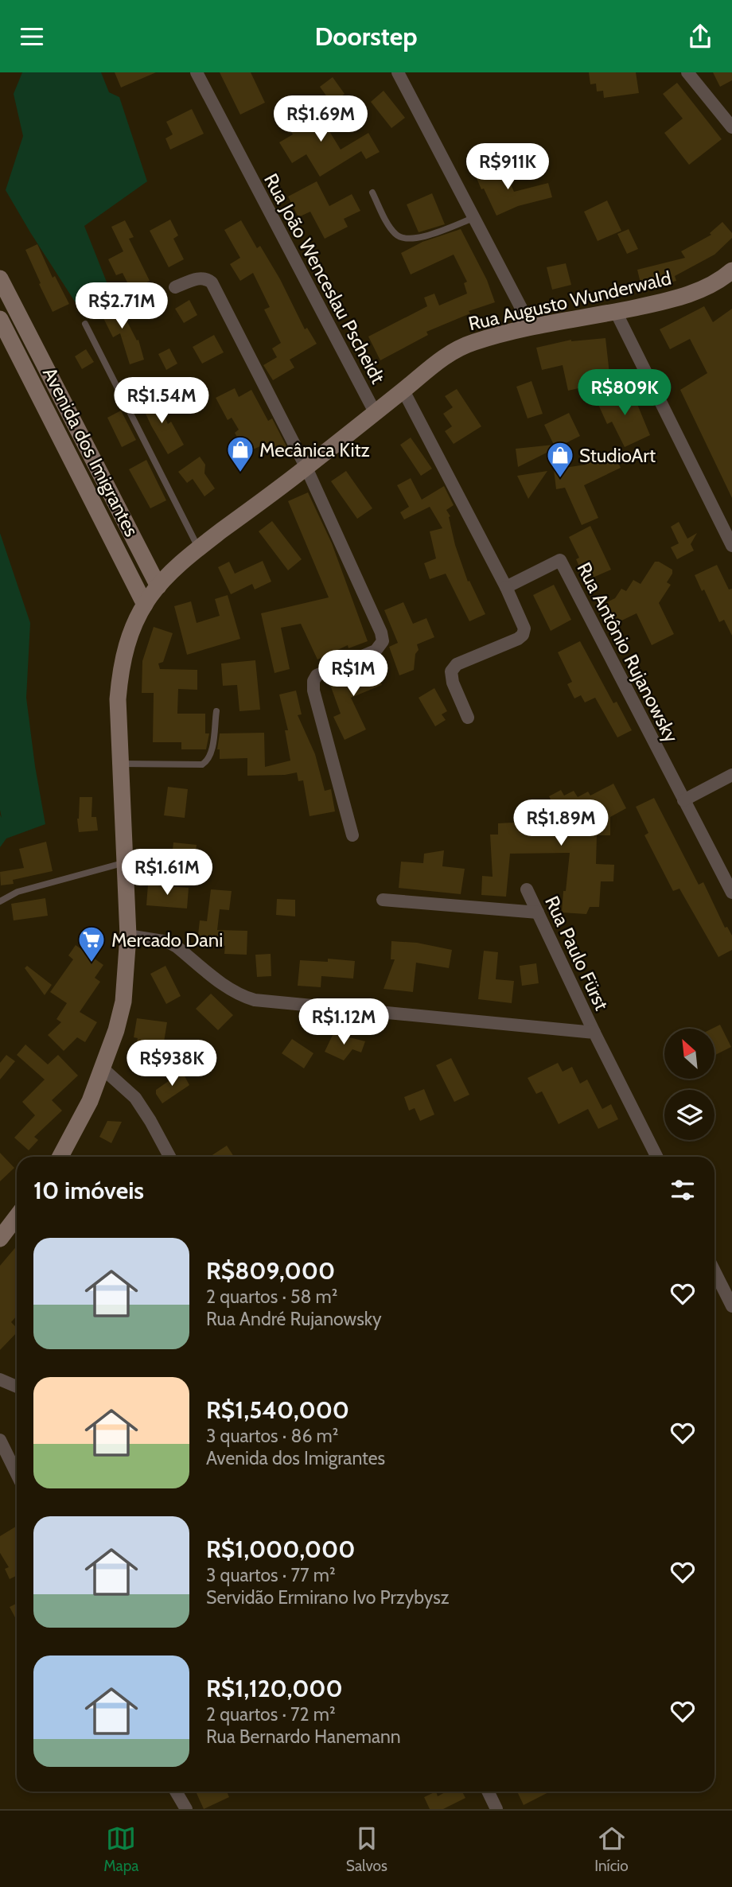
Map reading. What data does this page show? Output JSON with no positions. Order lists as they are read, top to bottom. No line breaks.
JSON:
{"streets":{"main road":["Rua Augusto Wunderwald","Avenida dos Imigrantes"],"street":["Rua João Wenceslau Pscheidt","Rua Antônio Rujanowsky","Rua Paulo Fürst"]},"crossings":[["Rua João Wenceslau Pscheidt","Rua Augusto Wunderwald"],["Rua Augusto Wunderwald","Avenida dos Imigrantes"]],"places":{"shop":["Mecânica Kitz","StudioArt"],"supermarket":["Mercado Dani"]},"north":"top left","page":{"header":"Doorstep","price":["R$1.69M","R$911K","R$2.71M","R$809K","R$1.54M","R$1M","R$1.89M","R$1.61M","R$1.12M","R$938K"],"heading":"10 imóveis","list":[{"name":"R$809,000","note":"2 quartos · 58 m² · Rua André Rujanowsky"},{"name":"R$1,540,000","note":"3 quartos · 86 m² · Avenida dos Imigrantes"},{"name":"R$1,000,000","note":"3 quartos · 77 m² · Servidão Ermirano Ivo Przybysz"},{"name":"R$1,120,000","note":"2 quartos · 72 m² · Rua Bernardo Hanemann"}],"tabs":["Mapa","Salvos","Início"]}}
